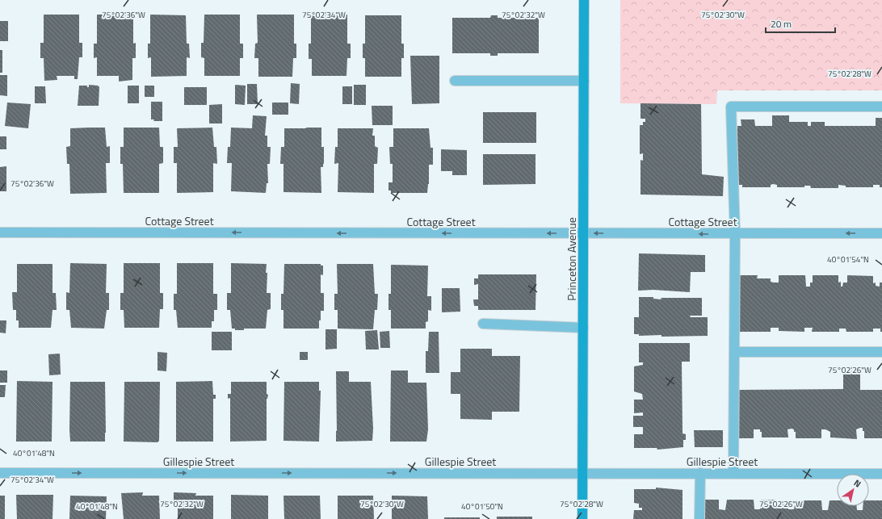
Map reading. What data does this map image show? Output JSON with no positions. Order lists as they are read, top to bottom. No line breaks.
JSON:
{"streets":{"street":["Cottage Street","Princeton Avenue","Gillespie Street"]},"crossings":[["Cottage Street","Princeton Avenue"],["Princeton Avenue","Gillespie Street"]],"one_way":["Cottage Street","Gillespie Street"],"scale_bar":"20 m","north":"top right","coordinates":["75°02'36\"W","75°02'32\"W","75°02'34\"W","75°02'30\"W","75°02'28\"W","40°01'54\"N","75°02'26\"W","40°01'48\"N","40°01'50\"N"]}
